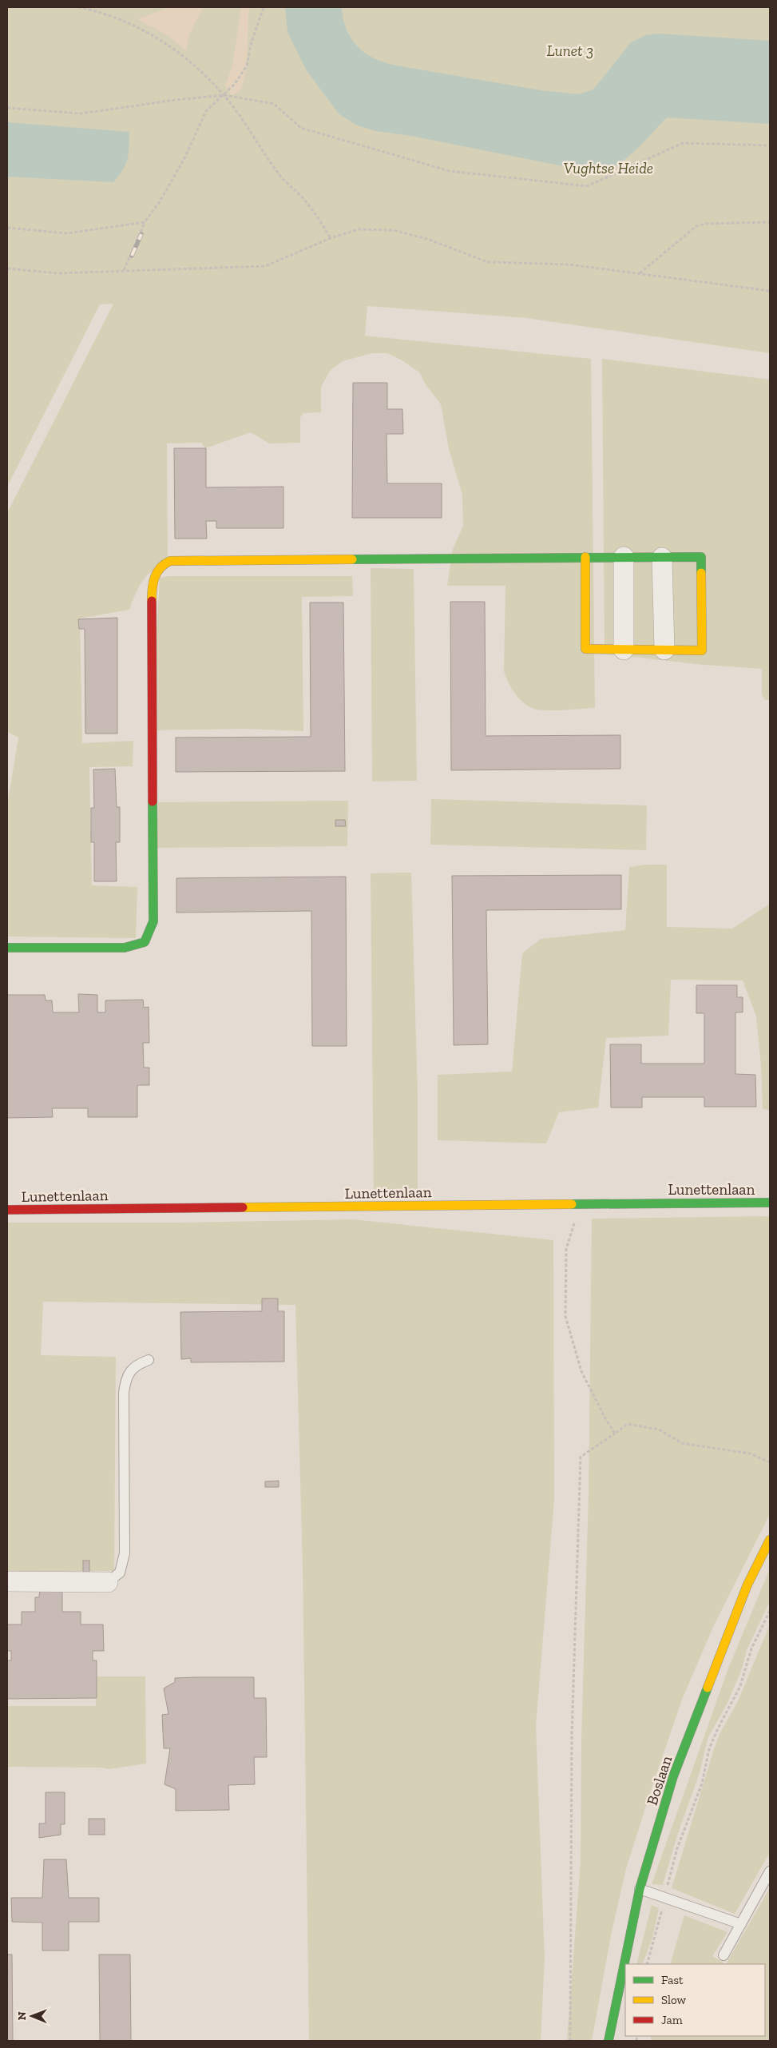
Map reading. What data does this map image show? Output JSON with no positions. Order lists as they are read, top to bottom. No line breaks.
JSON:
{"streets":{"street":["Lunettenlaan","Boslaan"]},"parks":["Lunet 3","Vughtse Heide"],"legend":["Fast","Slow","Jam"],"north":"left"}
